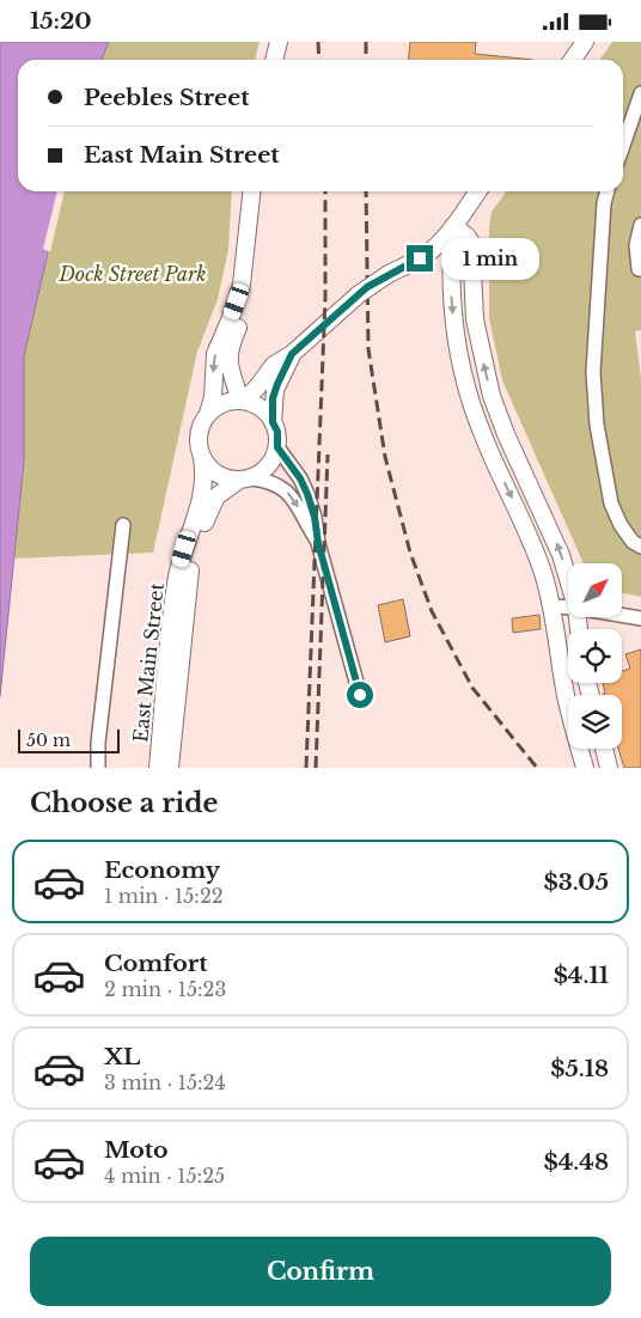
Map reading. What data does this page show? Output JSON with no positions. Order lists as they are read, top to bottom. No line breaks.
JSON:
{"streets":{"main road":["East Main Street"]},"parks":["Dock Street Park"],"scale_bar":"50 m","north":"top right","page":{"status":"15:20","banner":["Peebles Street","East Main Street"],"bubble":"1 min","scale":"50 m","heading":"Choose a ride","list":[{"name":"Economy","note":"1 min · 15:22","value":"$3.05"},{"name":"Comfort","note":"2 min · 15:23","value":"$4.11"},{"name":"XL","note":"3 min · 15:24","value":"$5.18"},{"name":"Moto","note":"4 min · 15:25","value":"$4.48"}],"buttons":"Confirm"}}
